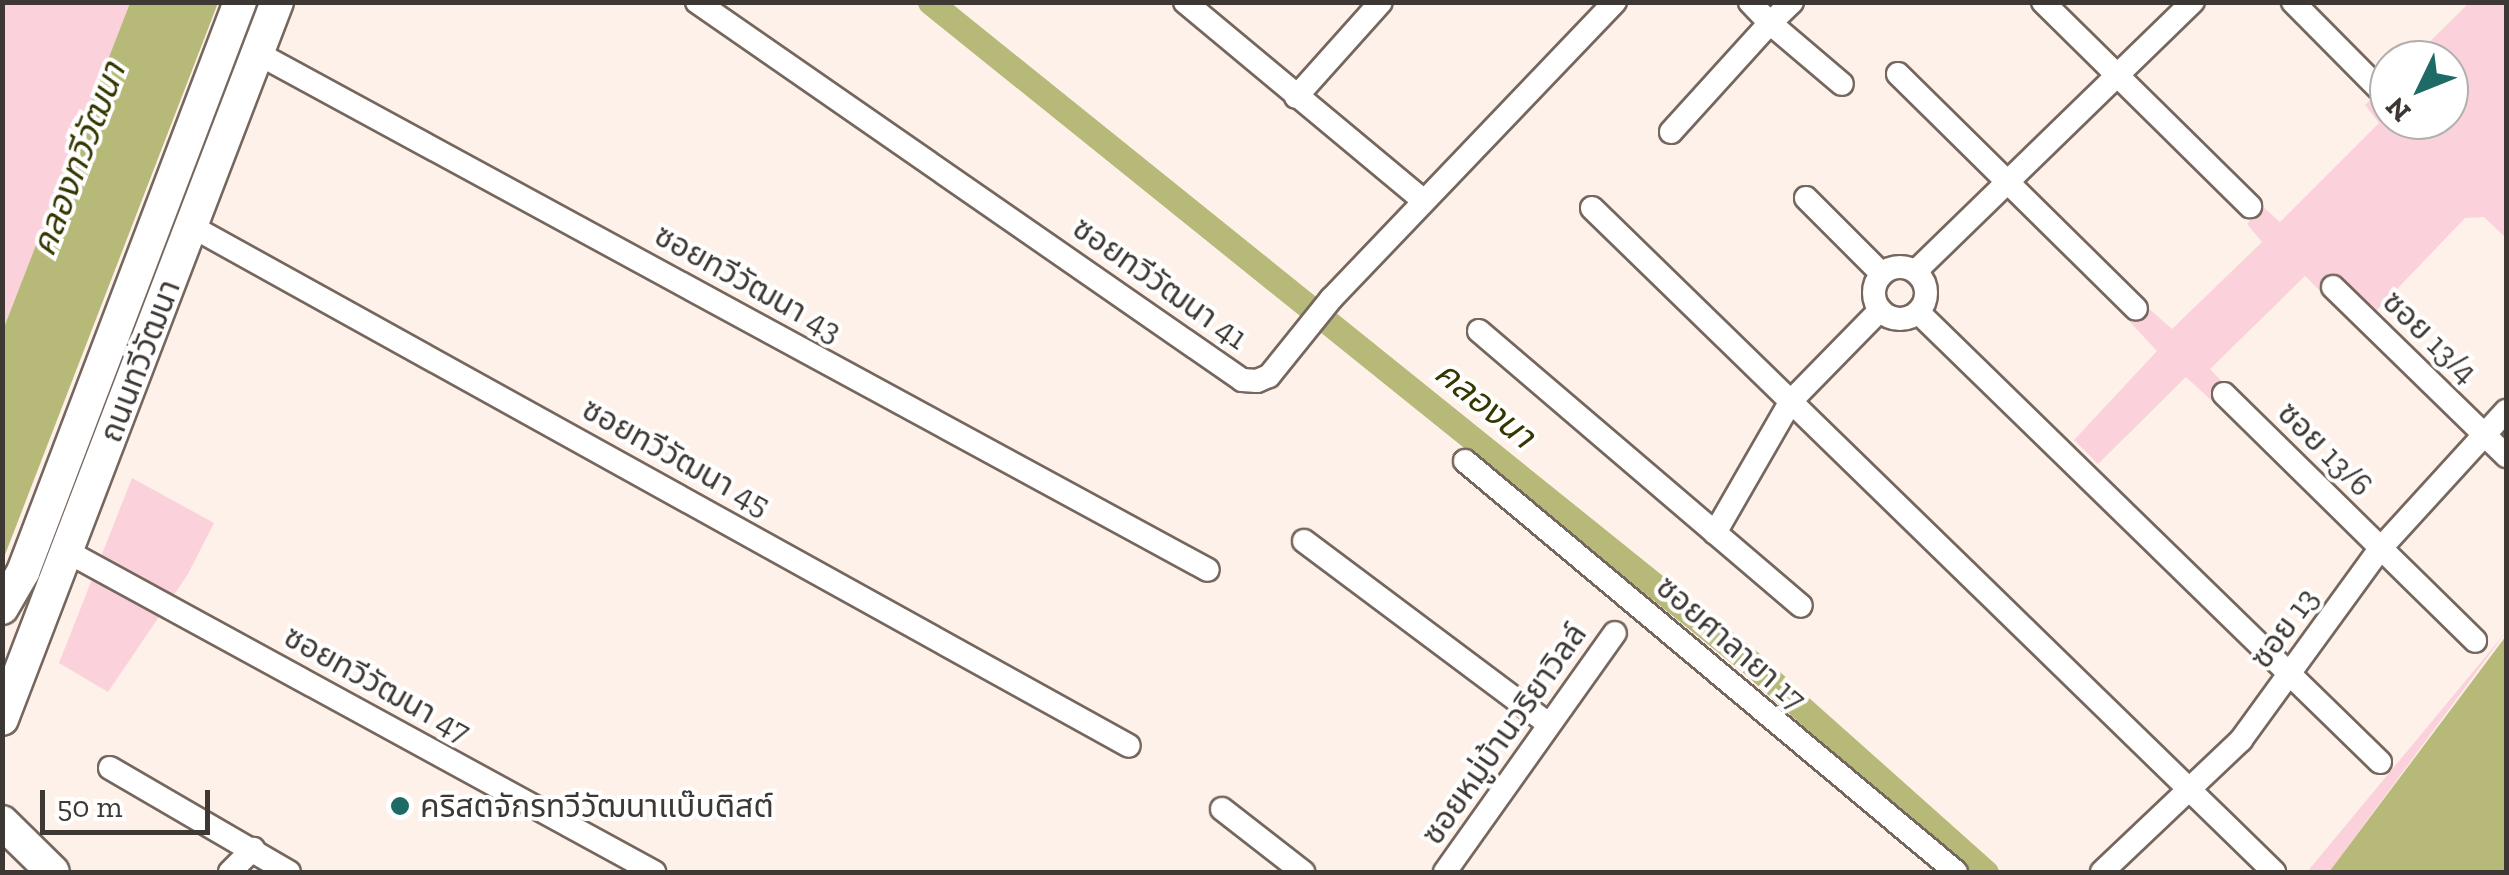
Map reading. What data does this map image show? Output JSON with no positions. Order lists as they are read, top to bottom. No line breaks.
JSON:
{"streets":{"main road":["ถนนทวีวัฒนา"],"street":["ซอยทวีวัฒนา 43","ซอยทวีวัฒนา 41","ซอย 13/4","ซอย 13/6","ซอยทวีวัฒนา 45","ซอย 13","ซอยศาลายา 17","ซอยทวีวัฒนา 47","ซอยหมู่บ้านวริยาวิลล์"]},"crossings":[["ซอยทวีวัฒนา 43","ถนนทวีวัฒนา"],["ซอย 13/4","ซอย 13"],["ถนนทวีวัฒนา","ซอยทวีวัฒนา 45"],["ถนนทวีวัฒนา","ซอยทวีวัฒนา 47"],["ซอย 13/6","ซอย 13"]],"water":["คลองทวีวัฒนา","คลองนา"],"places":["คริสตจักรทวีวัฒนาแบ๊บติสต์"],"scale_bar":"50 m","north":"bottom left"}
